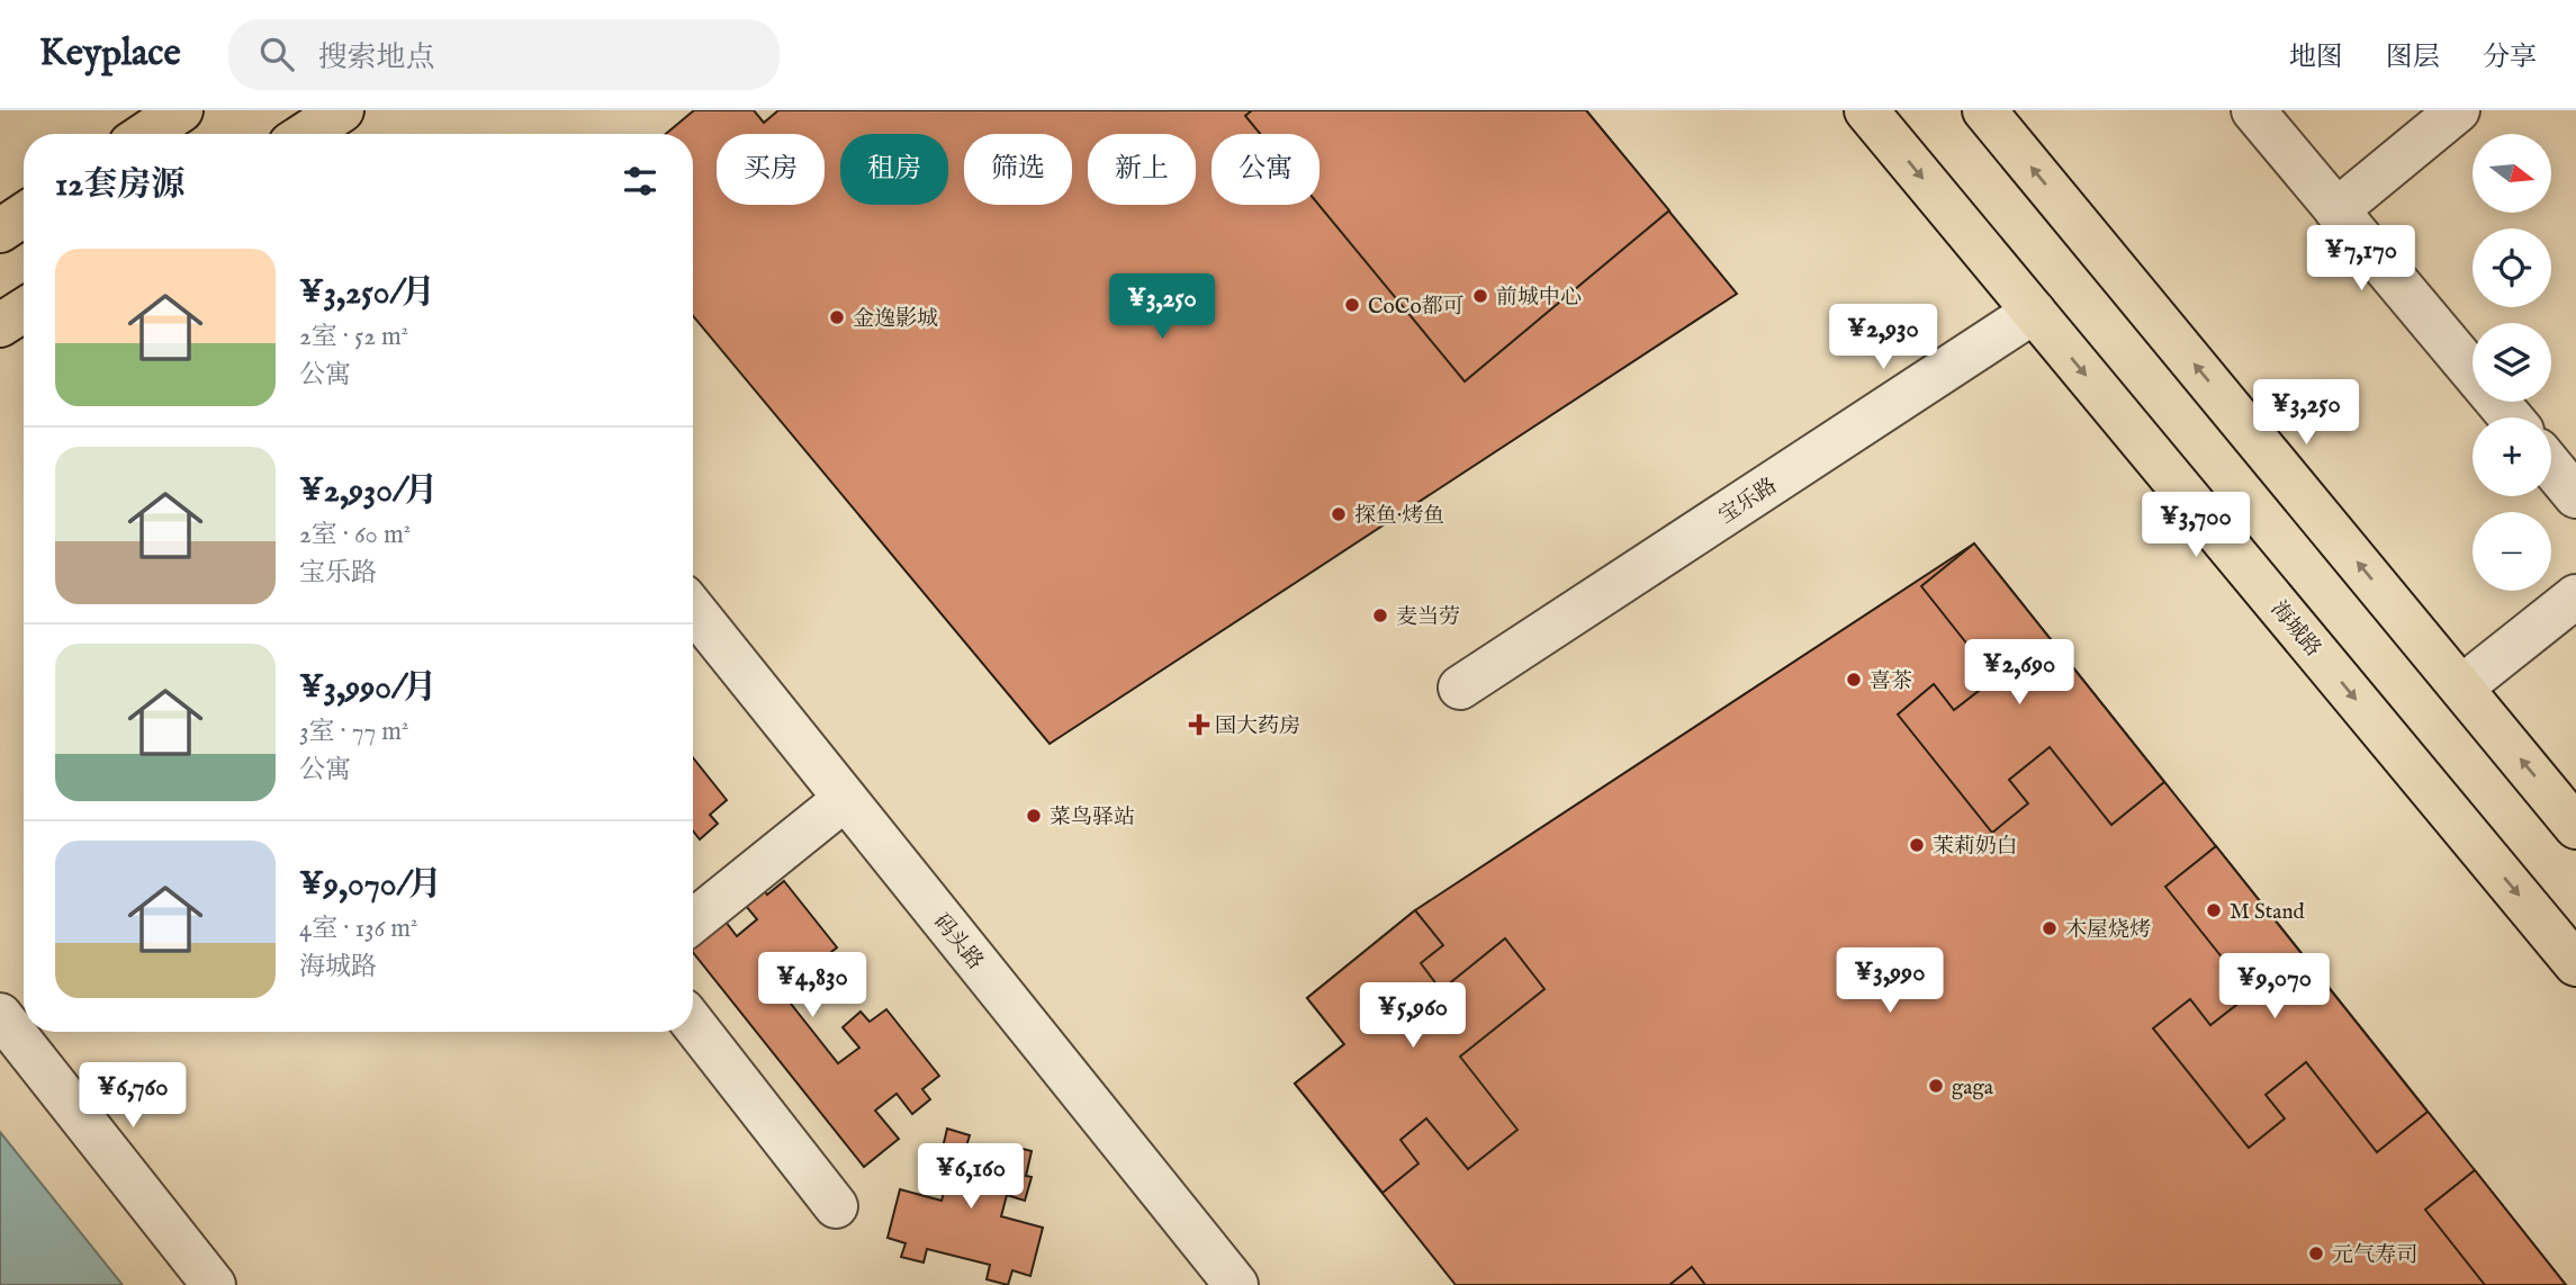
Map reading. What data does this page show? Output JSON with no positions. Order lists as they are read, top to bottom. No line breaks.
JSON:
{"streets":{"main road":["海城路"],"street":["宝乐路","码头路"]},"crossings":[["宝乐路","海城路"]],"places":{"other":["前城中心","CoCo都可","金逸影城","探鱼·烤鱼","麦当劳","喜茶","菜鸟驿站","茉莉奶白","M Stand","木屋烧烤","gaga","元气寿司"],"health":["国大药房"]},"north":"right","page":{"header":"Keyplace","search":"搜索地点","nav":["地图","图层","分享"],"map_buttons":["+","−"],"chip":["买房","租房","筛选","新上","公寓"],"heading":"12套房源","price":["¥7,170","¥3,250","¥2,930","¥3,250","¥3,700","¥2,690","¥3,990","¥4,830","¥9,070","¥5,960","¥6,760","¥6,160"],"list":[{"name":"¥3,250/月","note":"2室 · 52 m² · 公寓"},{"name":"¥2,930/月","note":"2室 · 60 m² · 宝乐路"},{"name":"¥3,990/月","note":"3室 · 77 m² · 公寓"},{"name":"¥9,070/月","note":"4室 · 136 m² · 海城路"}]}}
